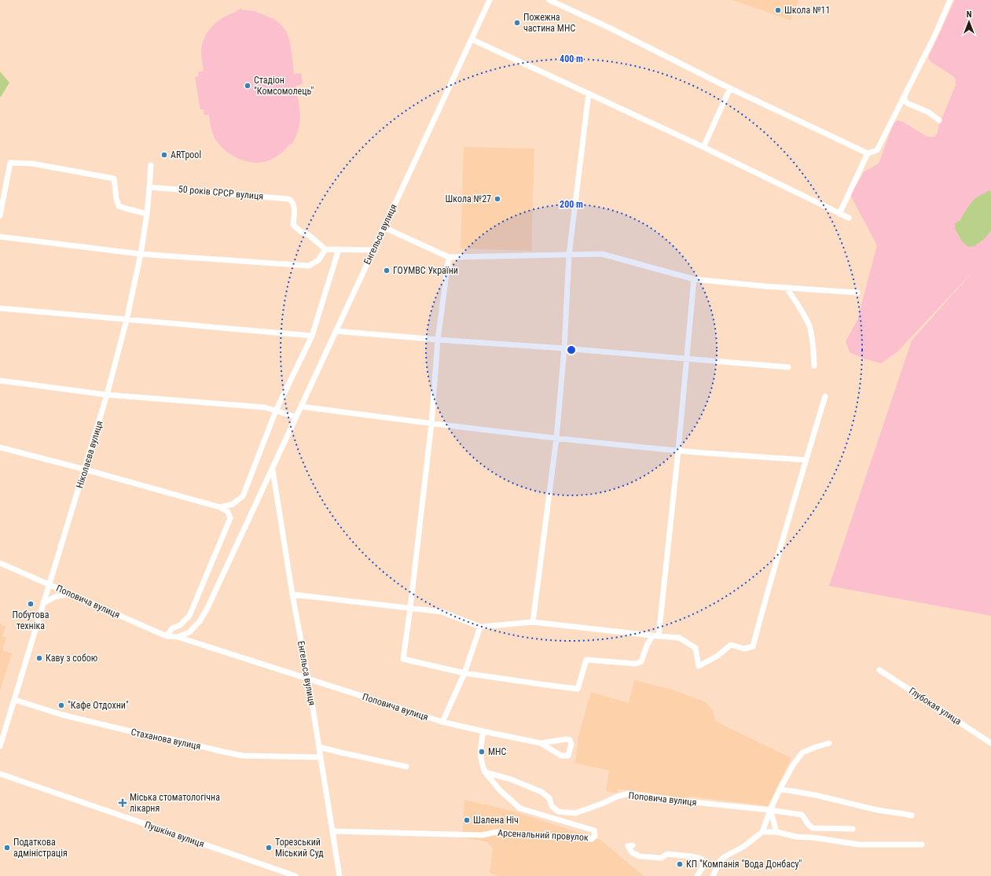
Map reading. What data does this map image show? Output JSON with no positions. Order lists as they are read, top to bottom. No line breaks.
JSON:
{"streets":{"street":["50 років СРСР вулиця","Енгельса вулиця","Ніколаєва вулиця","Поповича вулиця","Глубокая улица","Стаханова вулиця","Пушкіна вулиця","Арсенальний провулок"]},"crossings":[["50 років СРСР вулиця","Ніколаєва вулиця"],["Енгельса вулиця","Поповича вулиця"],["Енгельса вулиця","Стаханова вулиця"],["Енгельса вулиця","Арсенальний провулок"],["Ніколаєва вулиця","Поповича вулиця"],["Ніколаєва вулиця","Стаханова вулиця"],["Поповича вулиця","Арсенальний провулок"]],"places":{"other":["Школа №11","Пожежна частина МНС","Стадіон \"Комсомолець\"","ARTpool","Школа №27","ГОУМВС України","Побутова техніка","Каву з собою","\"Кафе Отдохни\"","МНС","Шалена Нiч","Податкова адміністрація","Торезський Міський Суд","КП \"Компанія \"Вода Донбасу\""],"health":["Міська стоматологічна лікарня"]},"north":"top","rings":["400 m","200 m"]}
